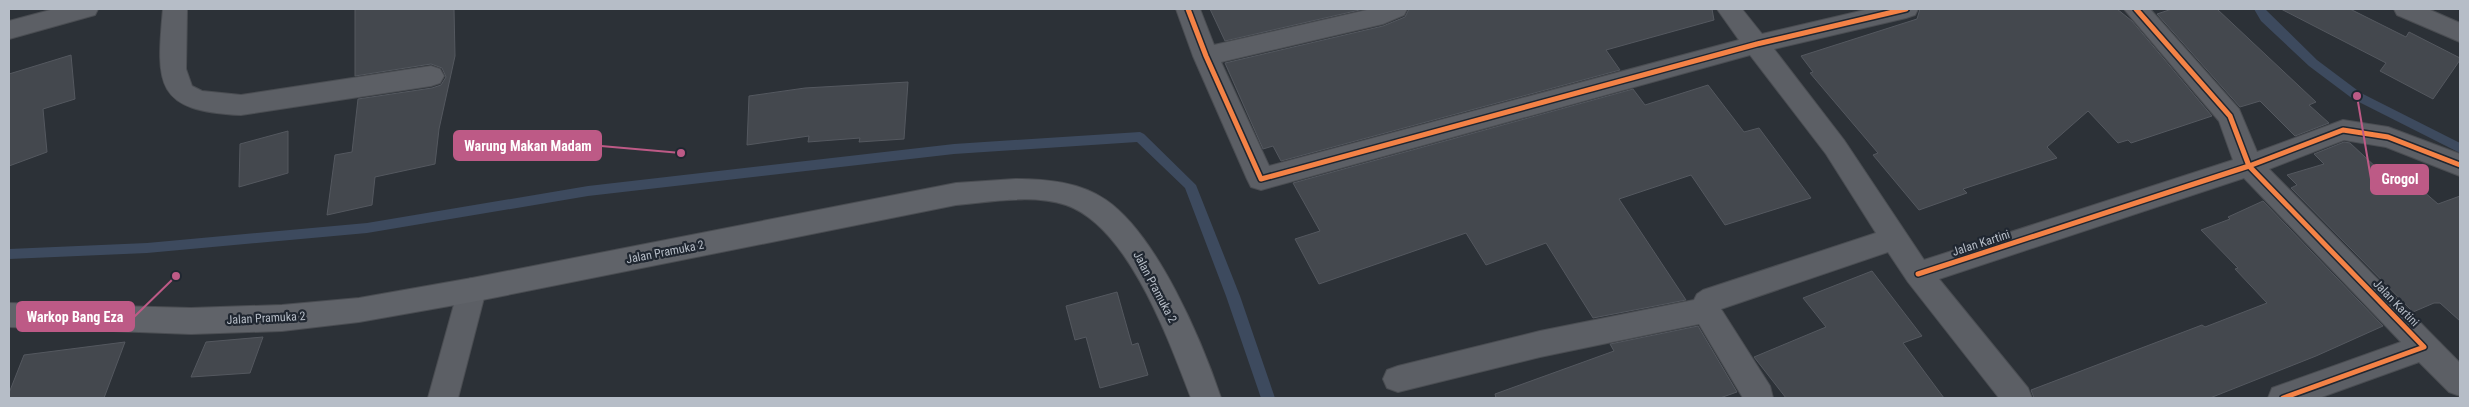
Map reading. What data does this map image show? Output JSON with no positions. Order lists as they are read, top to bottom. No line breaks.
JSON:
{"streets":{"main road":["Jalan Pramuka 2"],"street":["Jalan Kartini"]},"places":["Grogol","Warung Makan Madam","Warkop Bang Eza"]}
